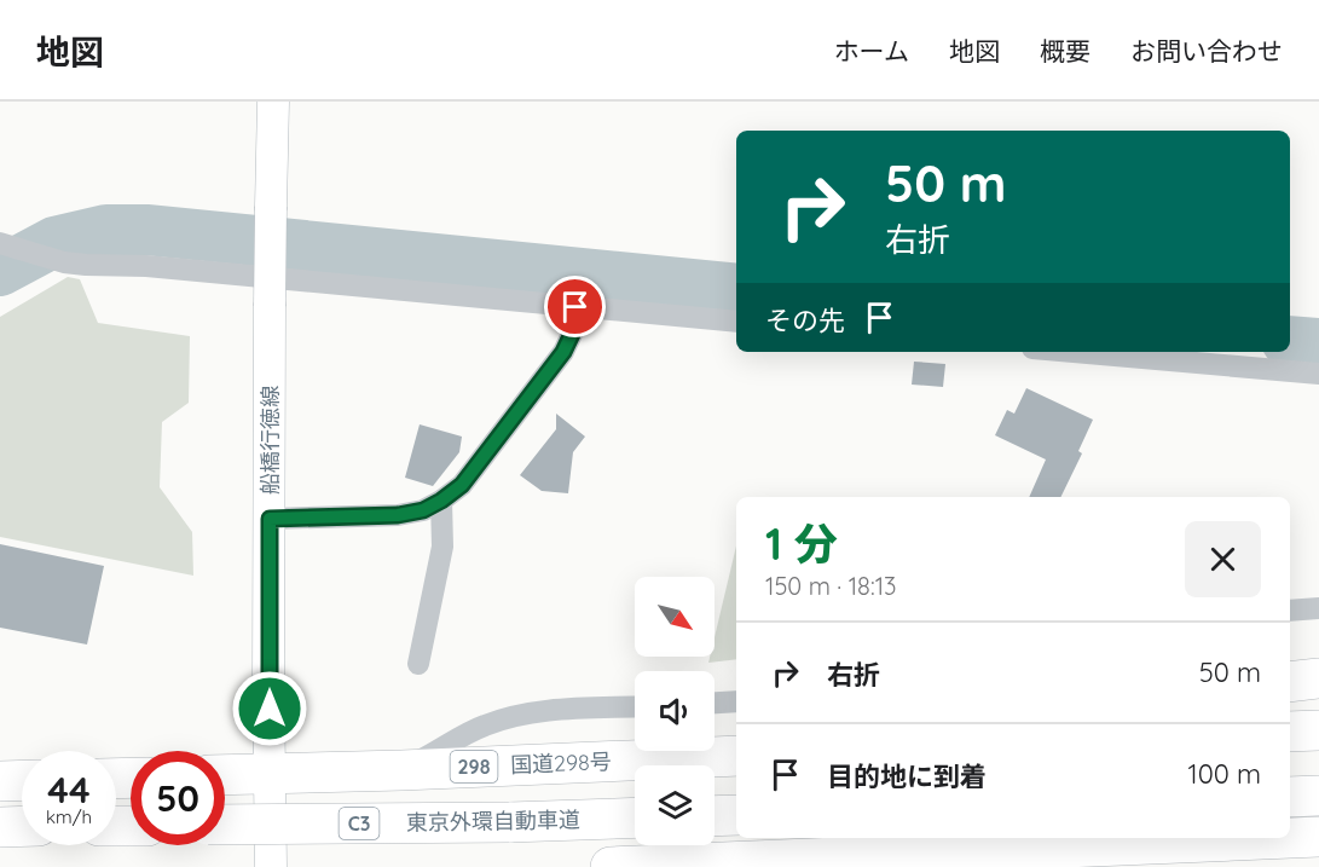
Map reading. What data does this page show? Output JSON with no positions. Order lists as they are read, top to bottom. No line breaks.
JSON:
{"streets":{"highway":["国道298号","298","東京外環自動車道","C3"],"main road":["船橋行徳線"]},"crossings":[["船橋行徳線","国道298号"]],"north":"bottom right","page":{"header":"地図","nav":["ホーム","地図","概要","お問い合わせ"],"turn":["50 m","右折"],"then":"その先","heading":["1 分","150 m · 18:13"],"list":[{"name":"右折","value":"50 m"},{"name":"目的地に到着","value":"100 m"}],"speed":"44 km/h","limit":"50"}}
